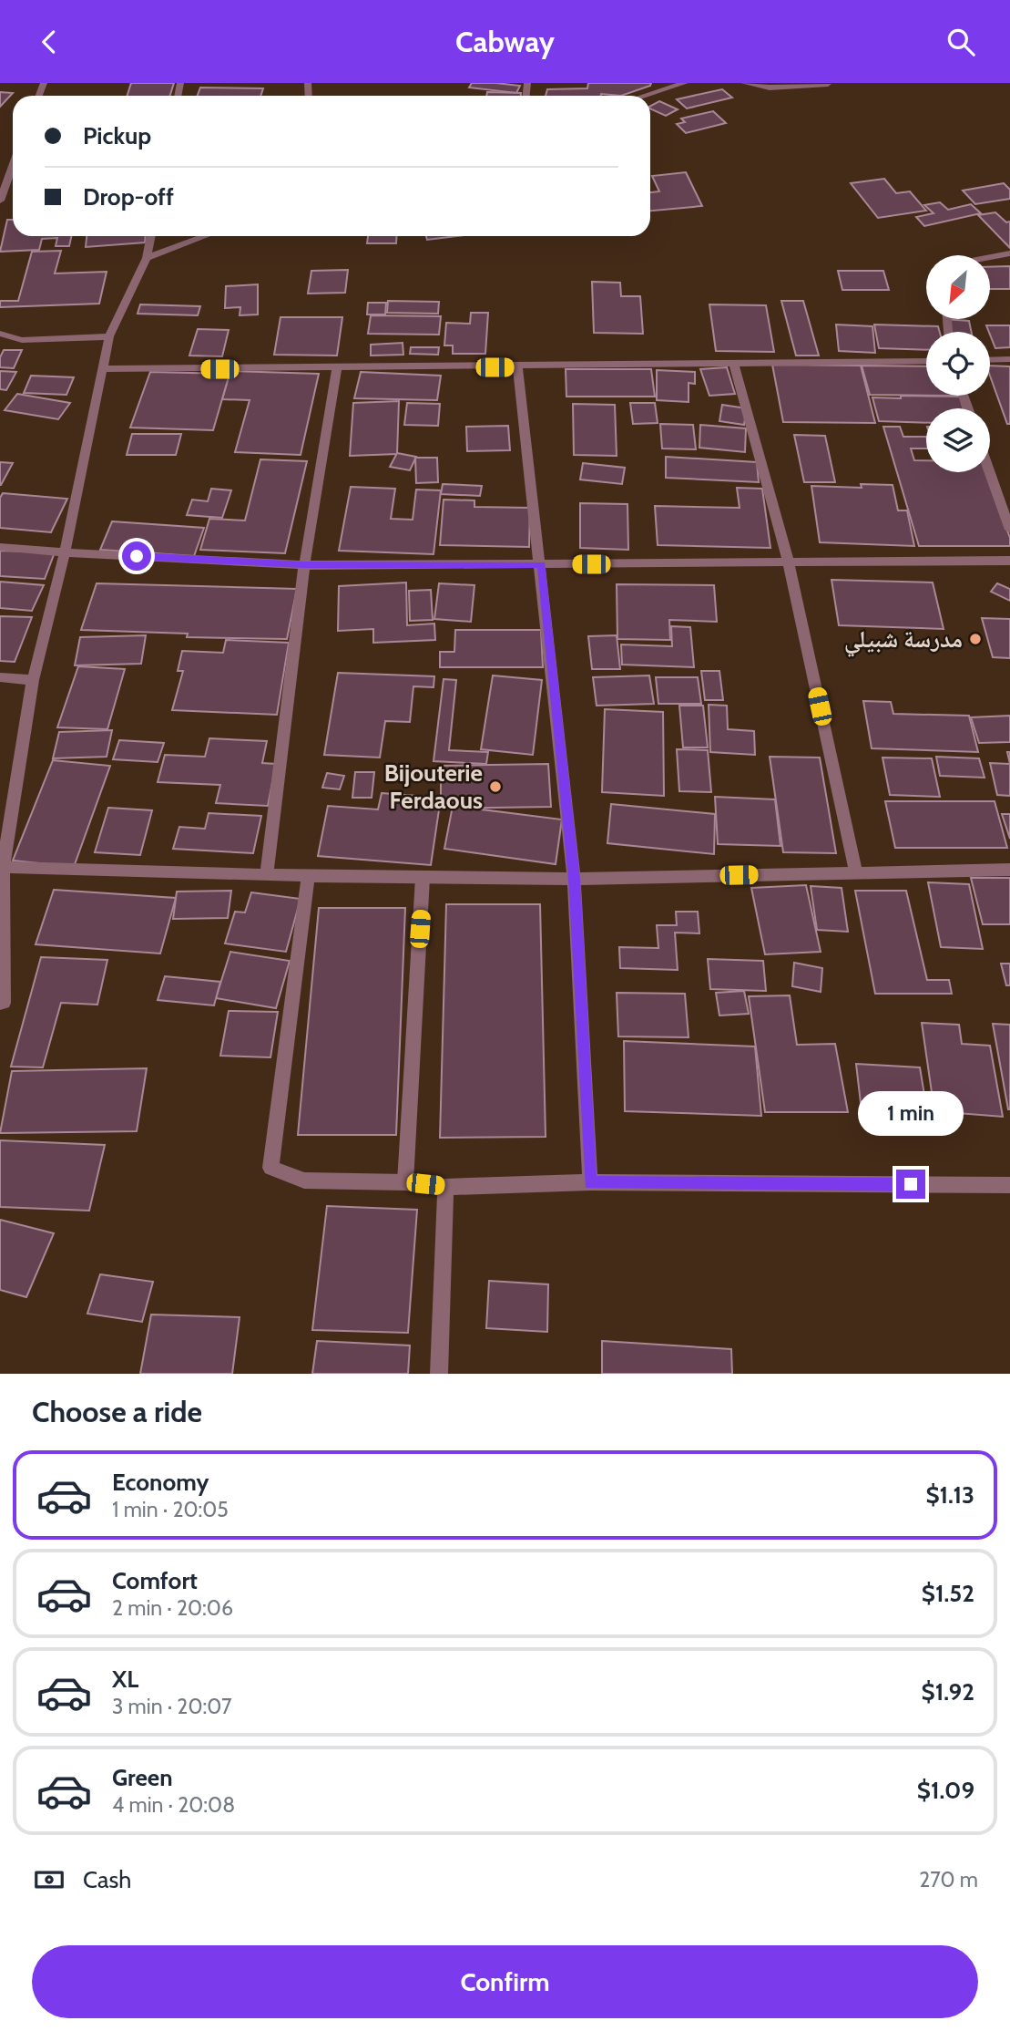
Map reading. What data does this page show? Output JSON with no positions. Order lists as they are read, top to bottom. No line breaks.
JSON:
{"places":["مدرسة شبيلي","Bijouterie Ferdaous"],"north":"bottom left","page":{"header":"Cabway","banner":["Pickup","Drop-off"],"bubble":"1 min","heading":"Choose a ride","list":[{"name":"Economy","note":"1 min · 20:05","value":"$1.13"},{"name":"Comfort","note":"2 min · 20:06","value":"$1.52"},{"name":"XL","note":"3 min · 20:07","value":"$1.92"},{"name":"Green","note":"4 min · 20:08","value":"$1.09"}],"pay":["Cash","270 m"],"buttons":"Confirm"}}
